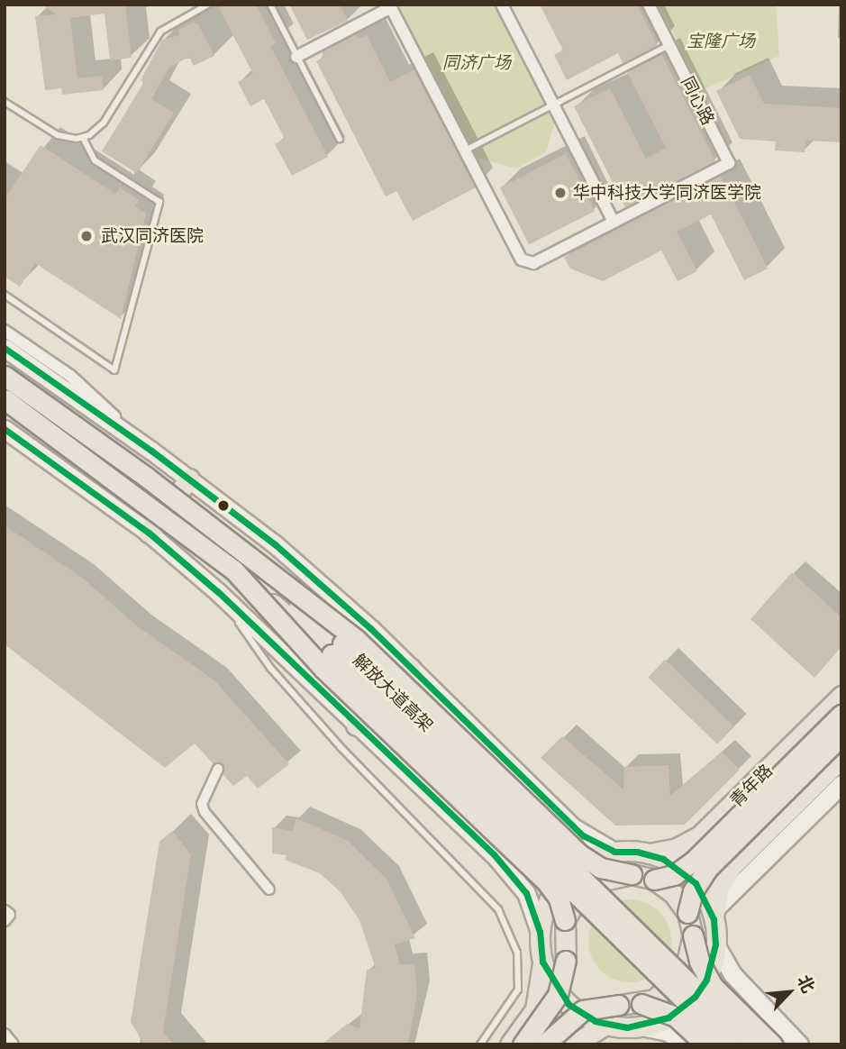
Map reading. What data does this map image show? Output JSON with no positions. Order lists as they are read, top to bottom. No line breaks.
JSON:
{"streets":{"main road":["解放大道高架","青年路"],"street":["同心路"]},"parks":["宝隆广场","同济广场"],"places":["华中科技大学同济医学院","武汉同济医院"],"north":"top right"}
